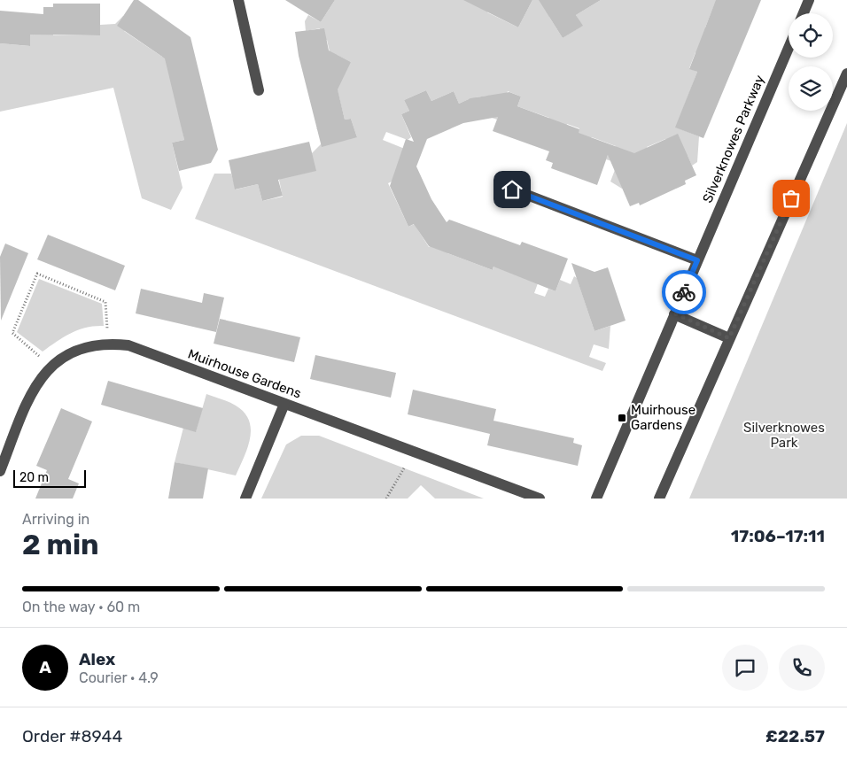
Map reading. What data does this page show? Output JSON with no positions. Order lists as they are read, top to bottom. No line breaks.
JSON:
{"streets":{"street":["Silverknowes Parkway","Muirhouse Gardens"]},"parks":["Silverknowes Park"],"places":{"transit":["Muirhouse Gardens"]},"scale_bar":"20 m","page":{"scale":"20 m","heading":["2 min","Arriving in","17:06–17:11"],"panel":["Alex","Courier · 4.9","Order #8944","£22.57"],"bar":"On the way · 60 m","round":"A"}}
